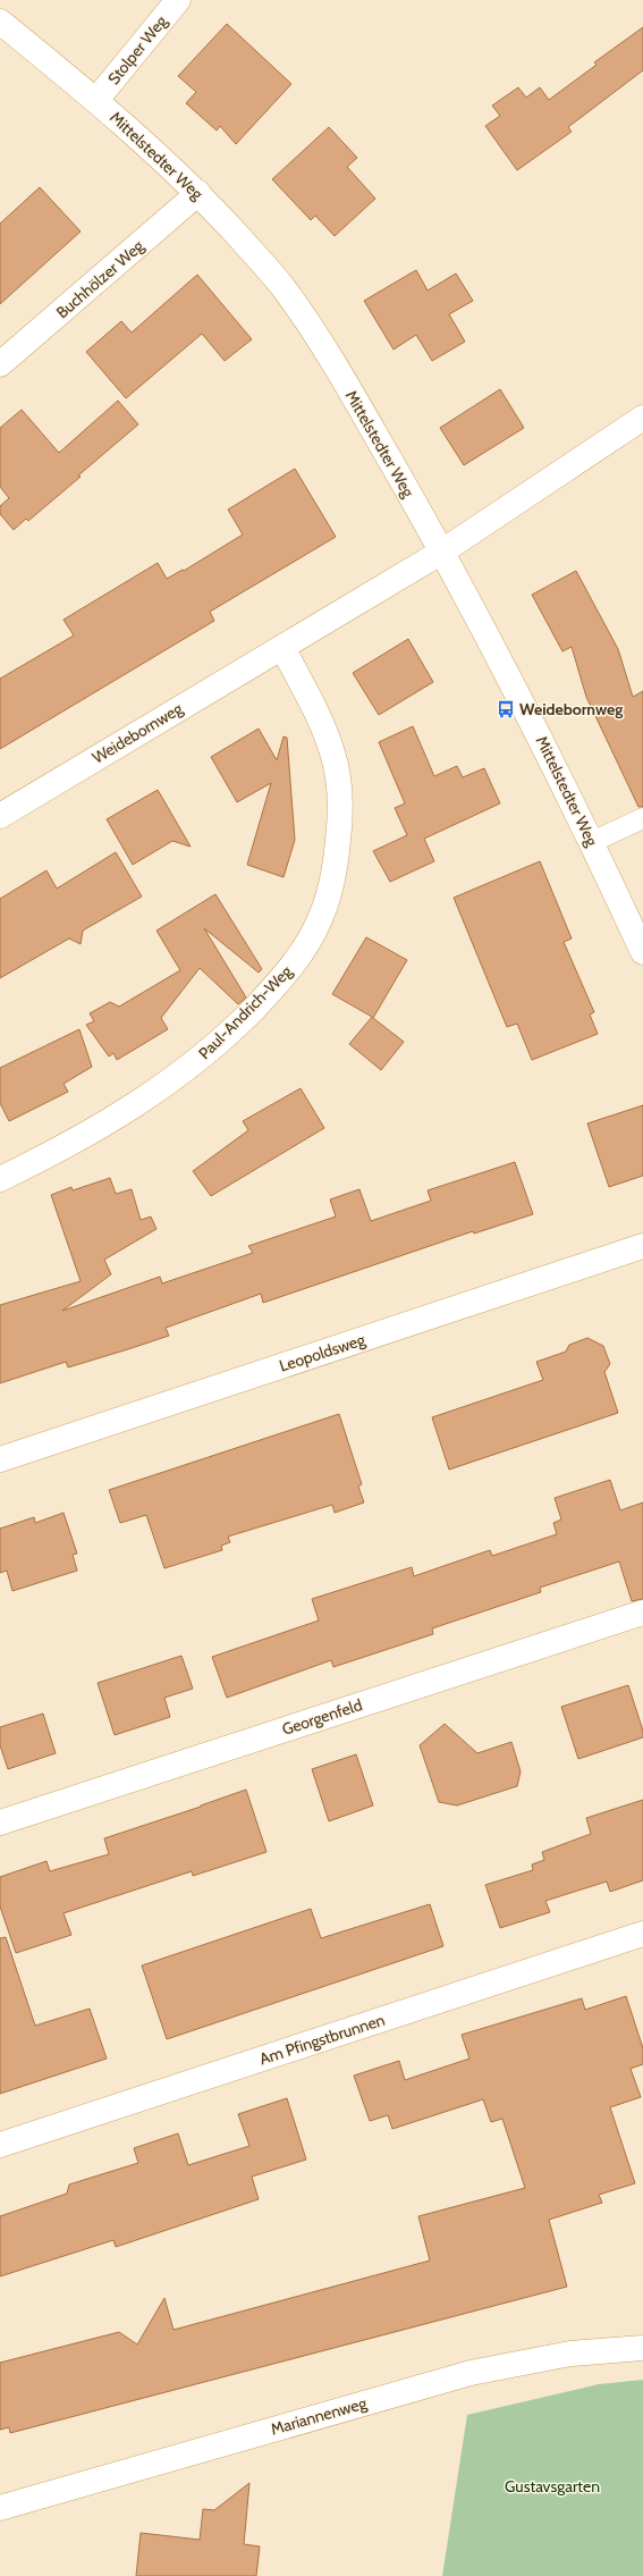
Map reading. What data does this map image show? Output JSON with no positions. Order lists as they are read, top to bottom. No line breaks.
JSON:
{"streets":{"street":["Stolper Weg","Mittelstedter Weg","Buchhölzer Weg","Weidebornweg","Paul-Andrich-Weg","Leopoldsweg","Georgenfeld","Am Pfingstbrunnen","Mariannenweg"]},"crossings":[["Stolper Weg","Mittelstedter Weg"],["Mittelstedter Weg","Buchhölzer Weg"],["Mittelstedter Weg","Weidebornweg"],["Weidebornweg","Paul-Andrich-Weg"]],"parks":["Gustavsgarten"],"places":{"bus stop":["Weidebornweg"]}}
